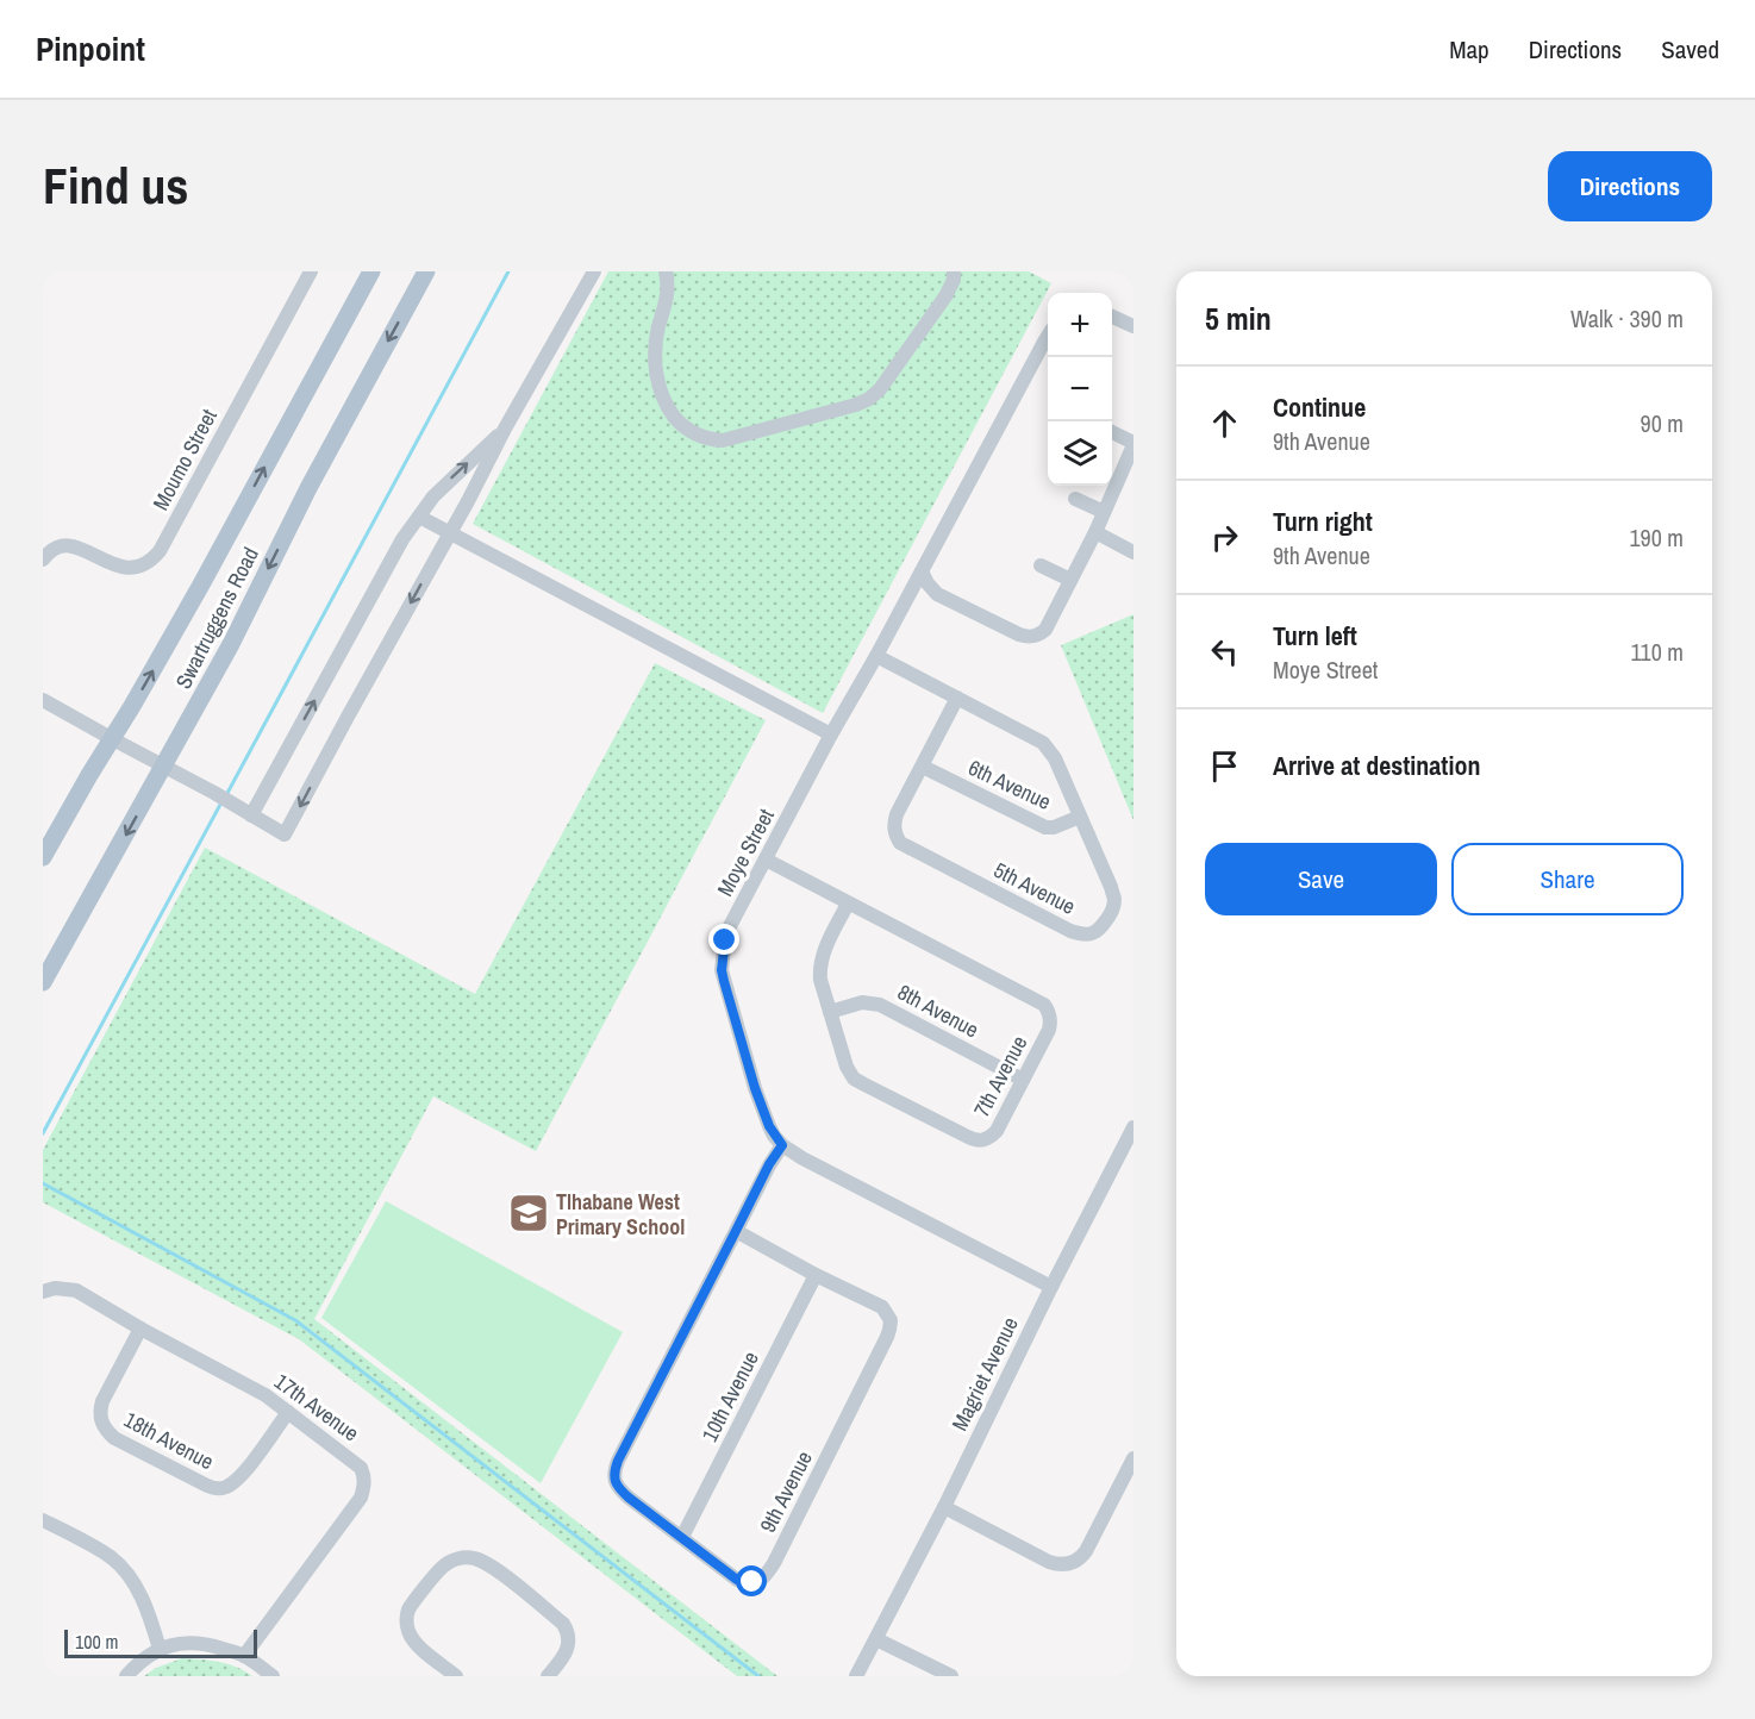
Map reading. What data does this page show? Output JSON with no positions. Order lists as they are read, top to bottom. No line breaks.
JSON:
{"streets":{"main road":["Swartruggens Road"],"street":["Moumo Street","6th Avenue","Moye Street","5th Avenue","8th Avenue","7th Avenue","Magriet Avenue","10th Avenue","17th Avenue","18th Avenue","9th Avenue"]},"crossings":[["6th Avenue","5th Avenue"],["Moye Street","5th Avenue"],["Moye Street","7th Avenue"],["Moye Street","9th Avenue"],["8th Avenue","7th Avenue"],["10th Avenue","9th Avenue"],["17th Avenue","18th Avenue"]],"places":{"school or university":["Tlhabane West Primary School"]},"scale_bar":"100 m","page":{"header":"Pinpoint","nav":["Map","Directions","Saved"],"buttons":["Directions",["Save","Share"]],"title":"Find us","heading":["5 min","Walk · 390 m"],"map_buttons":["+","−"],"list":[["Continue","9th Avenue","90 m"],["Turn right","9th Avenue","190 m"],["Turn left","Moye Street","110 m"],"Arrive at destination"],"scale":"100 m"}}
